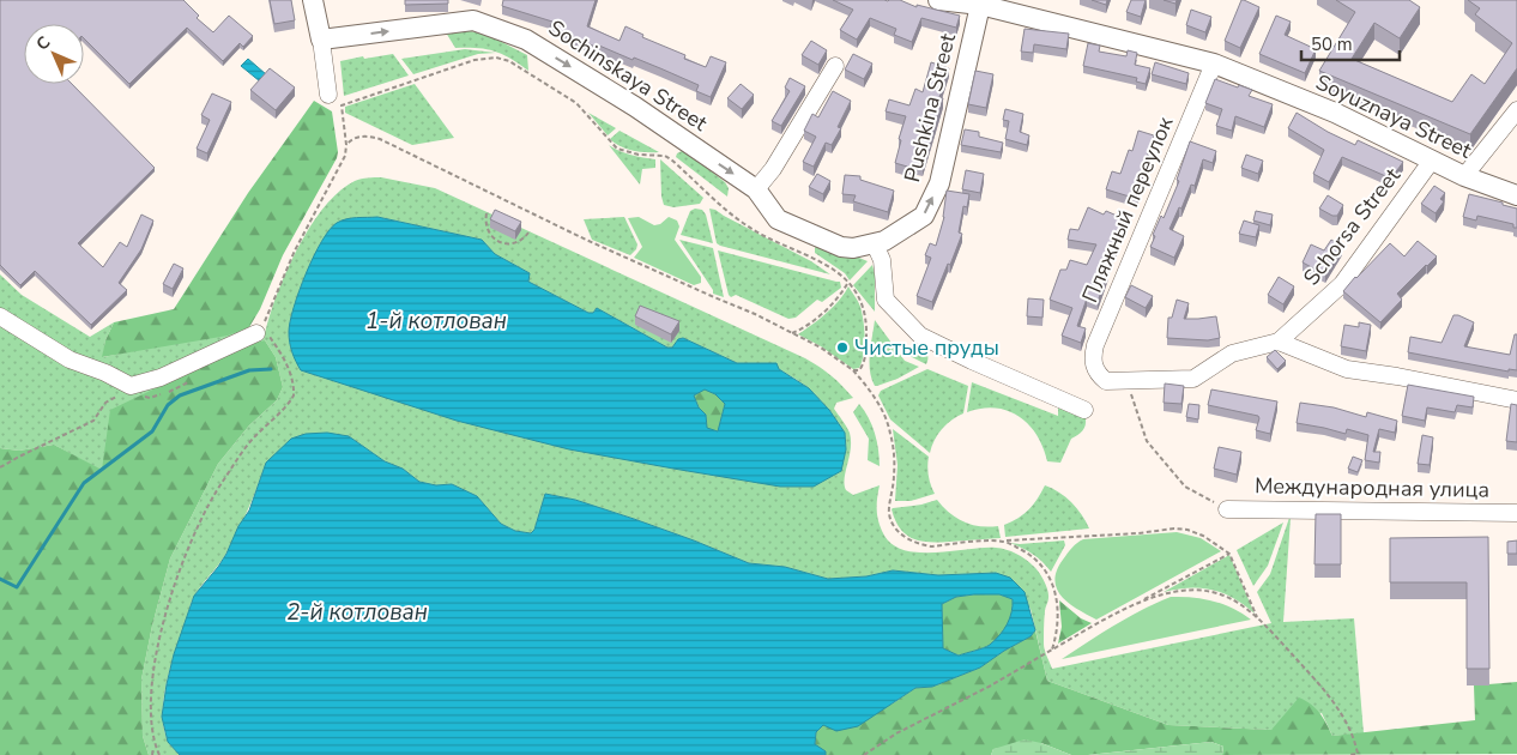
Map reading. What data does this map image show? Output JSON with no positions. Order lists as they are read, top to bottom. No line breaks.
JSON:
{"streets":{"street":["Sochinskaya Street","Pushkina Street","Soyuznaya Street","Пляжный переулок","Schorsa Street","Международная улица"]},"crossings":[["Sochinskaya Street","Pushkina Street"],["Pushkina Street","Soyuznaya Street"],["Soyuznaya Street","Пляжный переулок"],["Soyuznaya Street","Schorsa Street"]],"one_way":["Sochinskaya Street","Pushkina Street"],"water":["1-й котлован","2-й котлован"],"places":["Чистые пруды"],"scale_bar":"50 m","north":"top left"}
